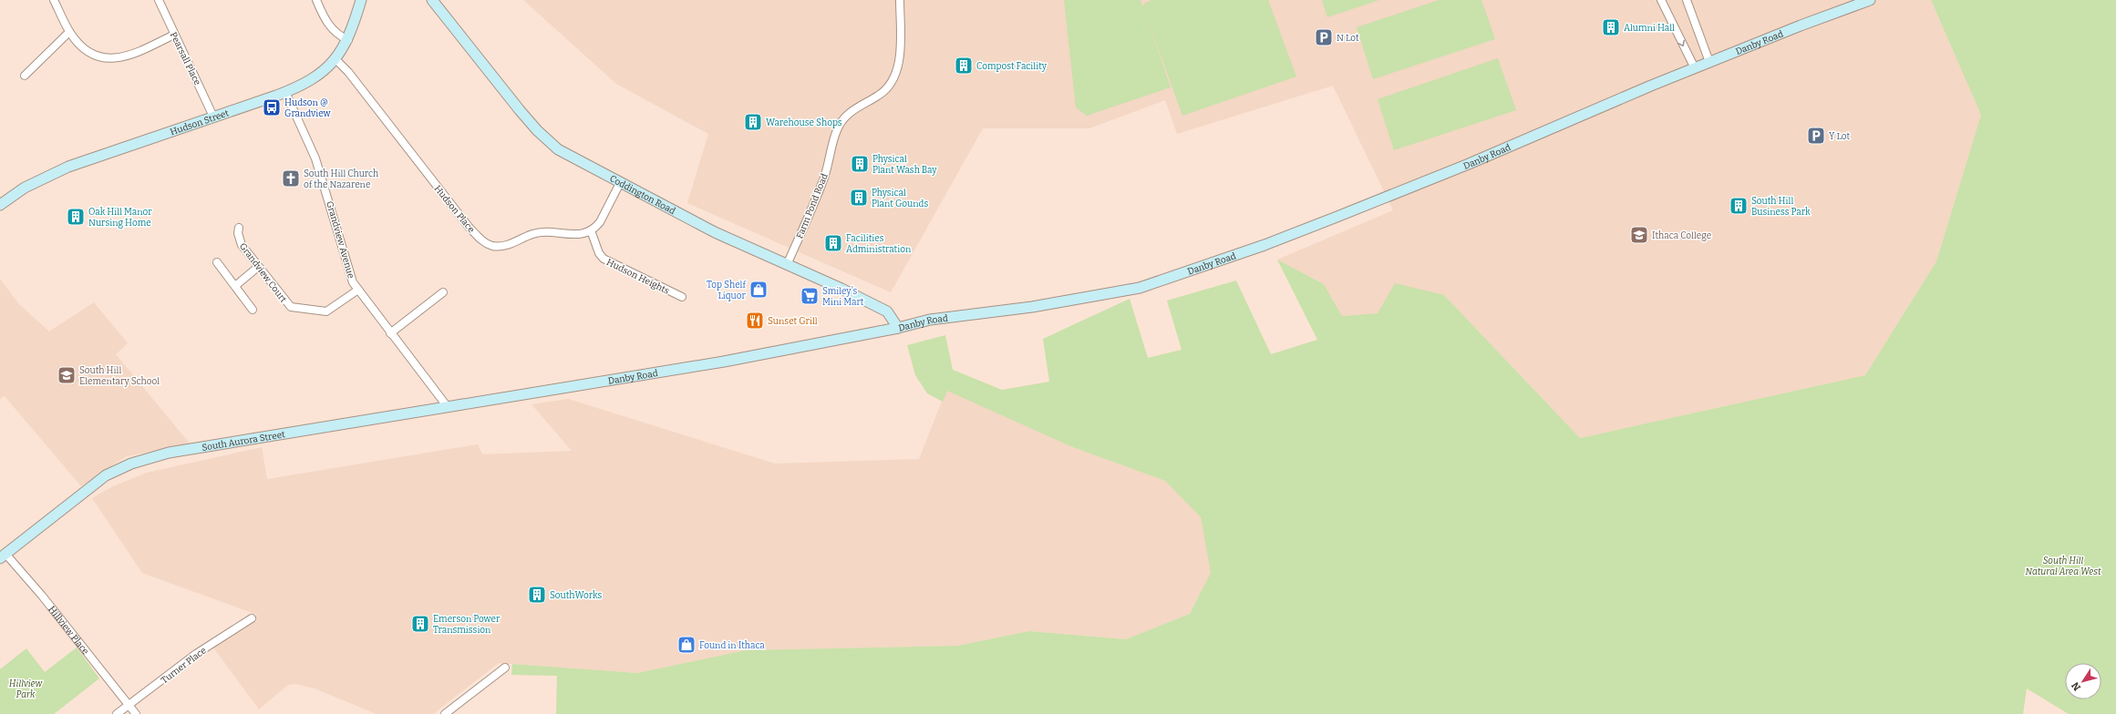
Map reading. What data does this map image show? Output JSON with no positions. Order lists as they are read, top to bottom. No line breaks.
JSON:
{"streets":{"main road":["Danby Road","Hudson Street","Coddington Road","South Aurora Street"],"street":["Pearsall Place","Farm Pond Road","Hudson Place","Grandview Avenue","Grandview Court","Hudson Heights","Hillview Place","Turner Place"]},"crossings":[["Danby Road","Coddington Road"],["Danby Road","South Aurora Street"],["Pearsall Place","Hudson Street"],["Hudson Street","Hudson Place"],["Hudson Street","Grandview Avenue"],["Coddington Road","Farm Pond Road"],["Hudson Place","Hudson Heights"],["Grandview Avenue","Grandview Court"],["Grandview Avenue","South Aurora Street"],["South Aurora Street","Hillview Place"],["Hillview Place","Turner Place"]],"parks":["South Hill Natural Area West","Hillview Park"],"places":{"building":["Alumni Hall","Compost Facility","Warehouse Shops","Physical Plant Wash Bay","Physical Plant Gounds","South Hill Business Park","Oak Hill Manor Nursing Home","Facilities Administration","SouthWorks","Emerson Power Transmission"],"parking":["N Lot","Y Lot"],"bus stop":["Hudson @ Grandview"],"church":["South Hill Church of the Nazarene"],"school or university":["Ithaca College","South Hill Elementary School"],"shop":["Top Shelf Liquor","Found in Ithaca"],"supermarket":["Smiley's Mini Mart"],"restaurant":["Sunset Grill"]},"north":"bottom left"}
